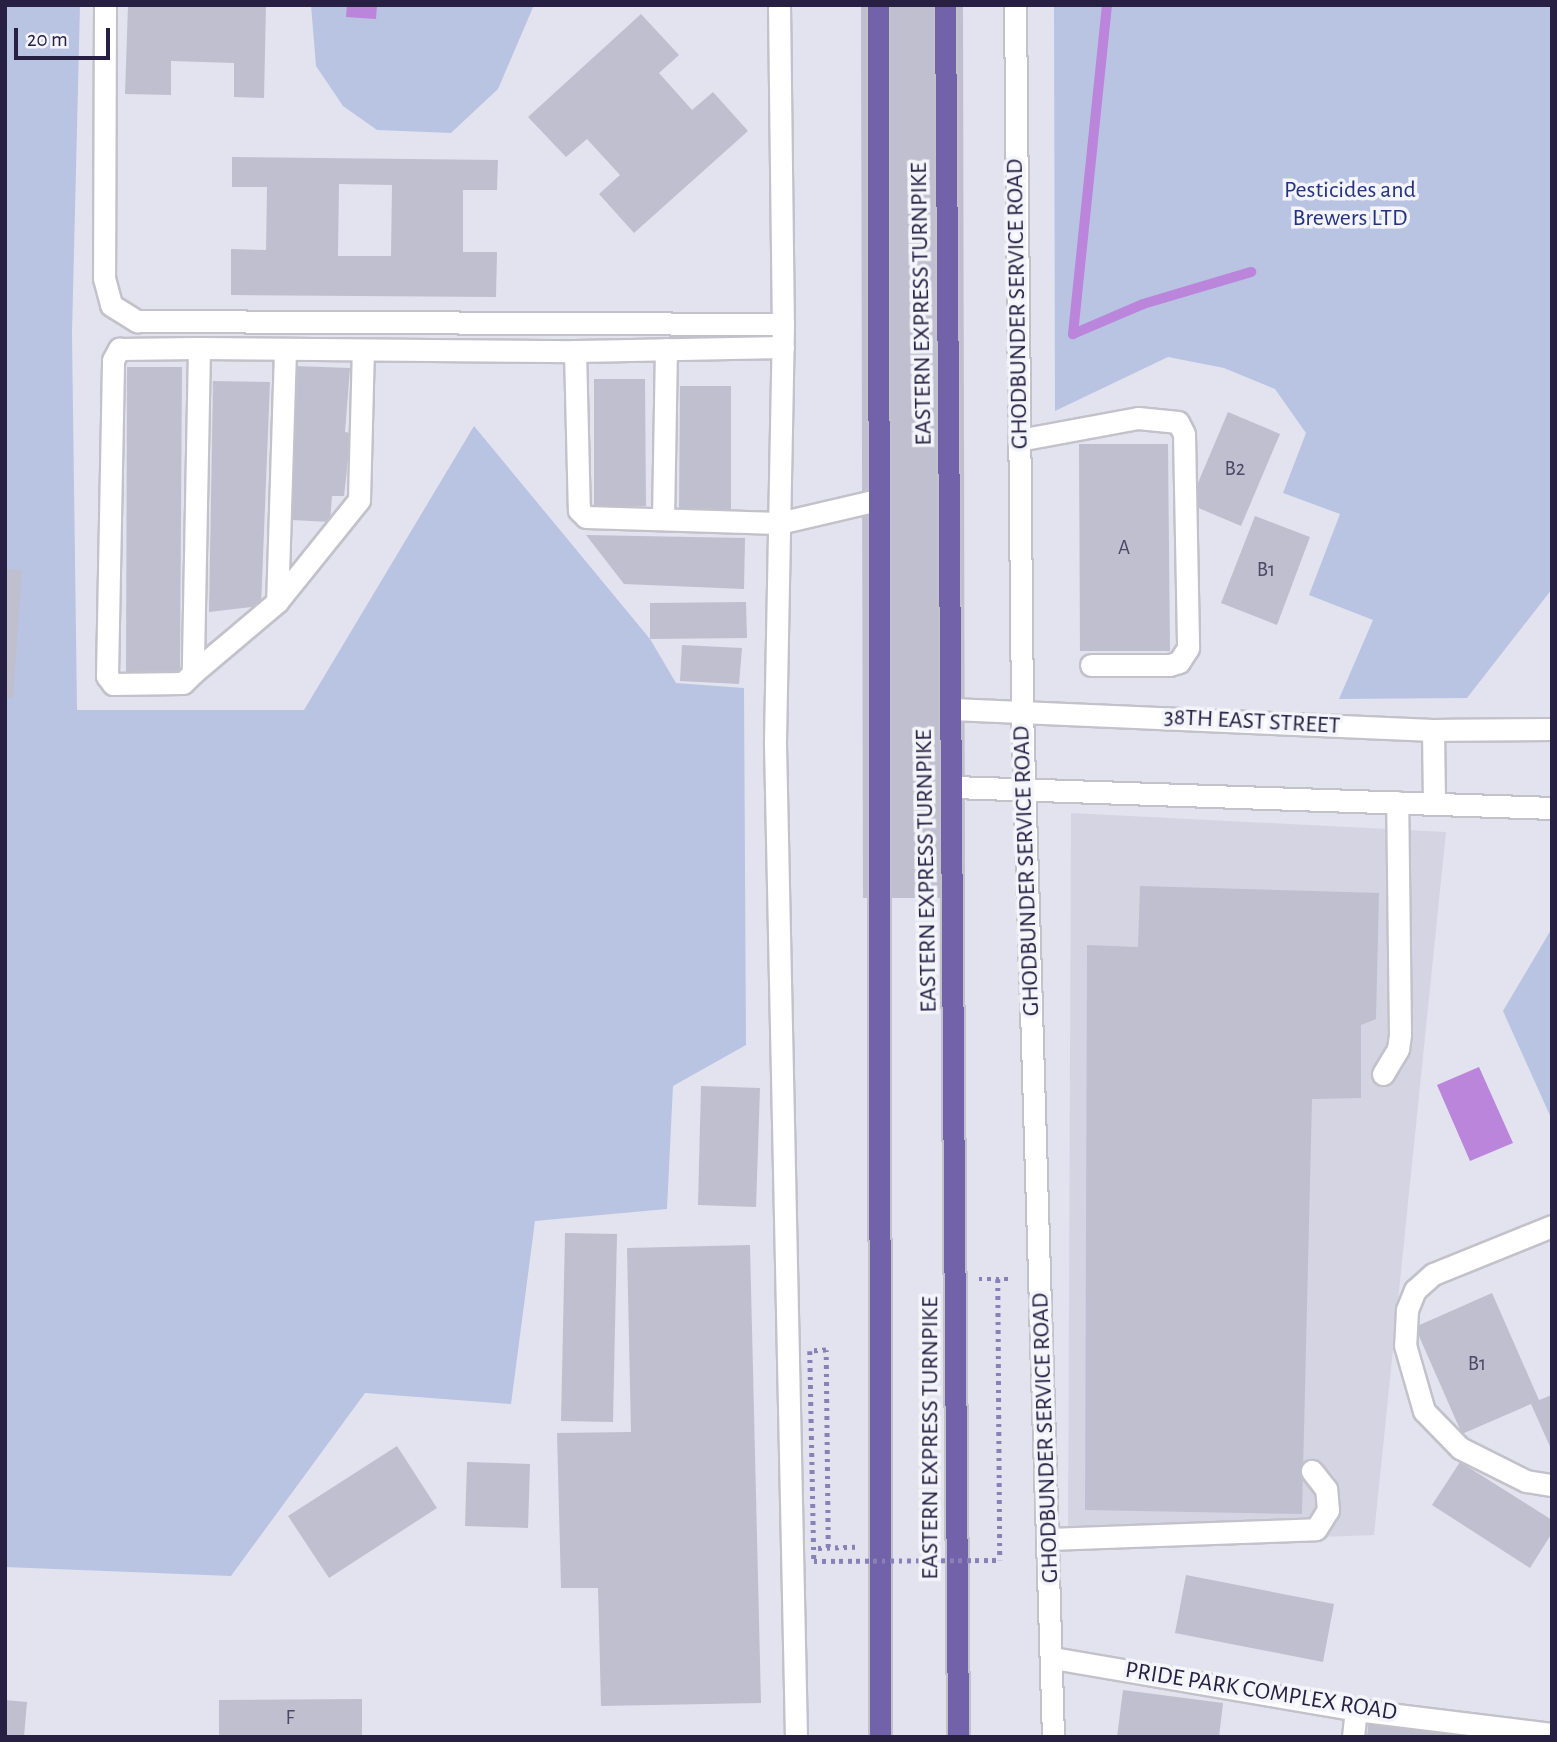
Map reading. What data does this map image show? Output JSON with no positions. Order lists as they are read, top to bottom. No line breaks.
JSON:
{"streets":{"main road":["EASTERN EXPRESS TURNPIKE"],"street":["GHODBUNDER SERVICE ROAD","38TH EAST STREET","PRIDE PARK COMPLEX ROAD"]},"crossings":[["EASTERN EXPRESS TURNPIKE","38TH EAST STREET"],["GHODBUNDER SERVICE ROAD","38TH EAST STREET"],["GHODBUNDER SERVICE ROAD","PRIDE PARK COMPLEX ROAD"]],"parks":["Pesticides and Brewers LTD"],"house_numbers":["B2","A","B1","B1","F"],"scale_bar":"20 m"}
